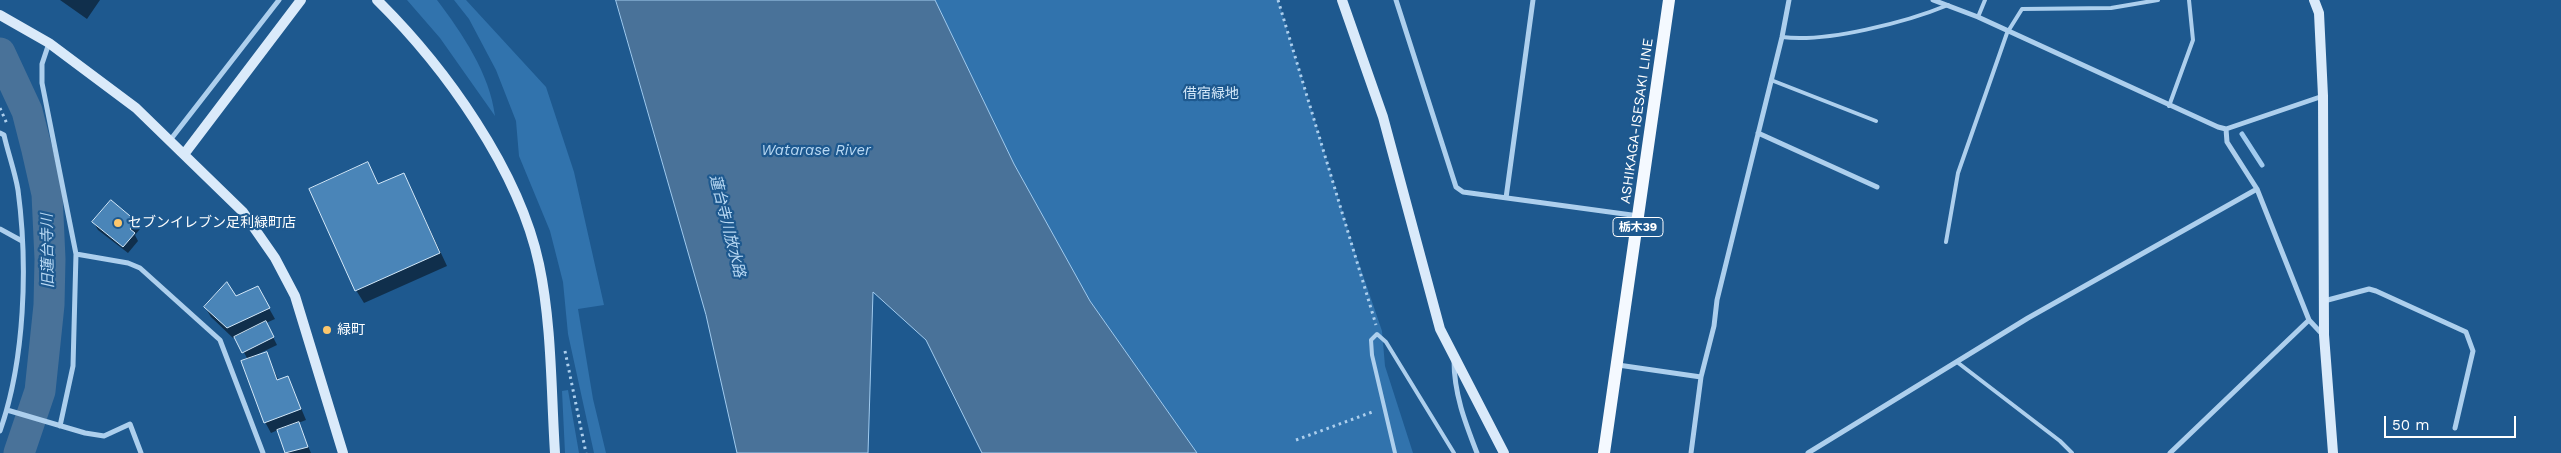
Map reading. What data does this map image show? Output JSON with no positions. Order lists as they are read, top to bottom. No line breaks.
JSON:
{"streets":{"main road":["ASHIKAGA-ISESAKI LINE","栃木39"]},"water":["Watarase River","蓮台寺川放水路","旧蓮台寺川"],"parks":["借宿緑地"],"places":["セブンイレブン足利緑町店","緑町"],"scale_bar":"50 m"}
